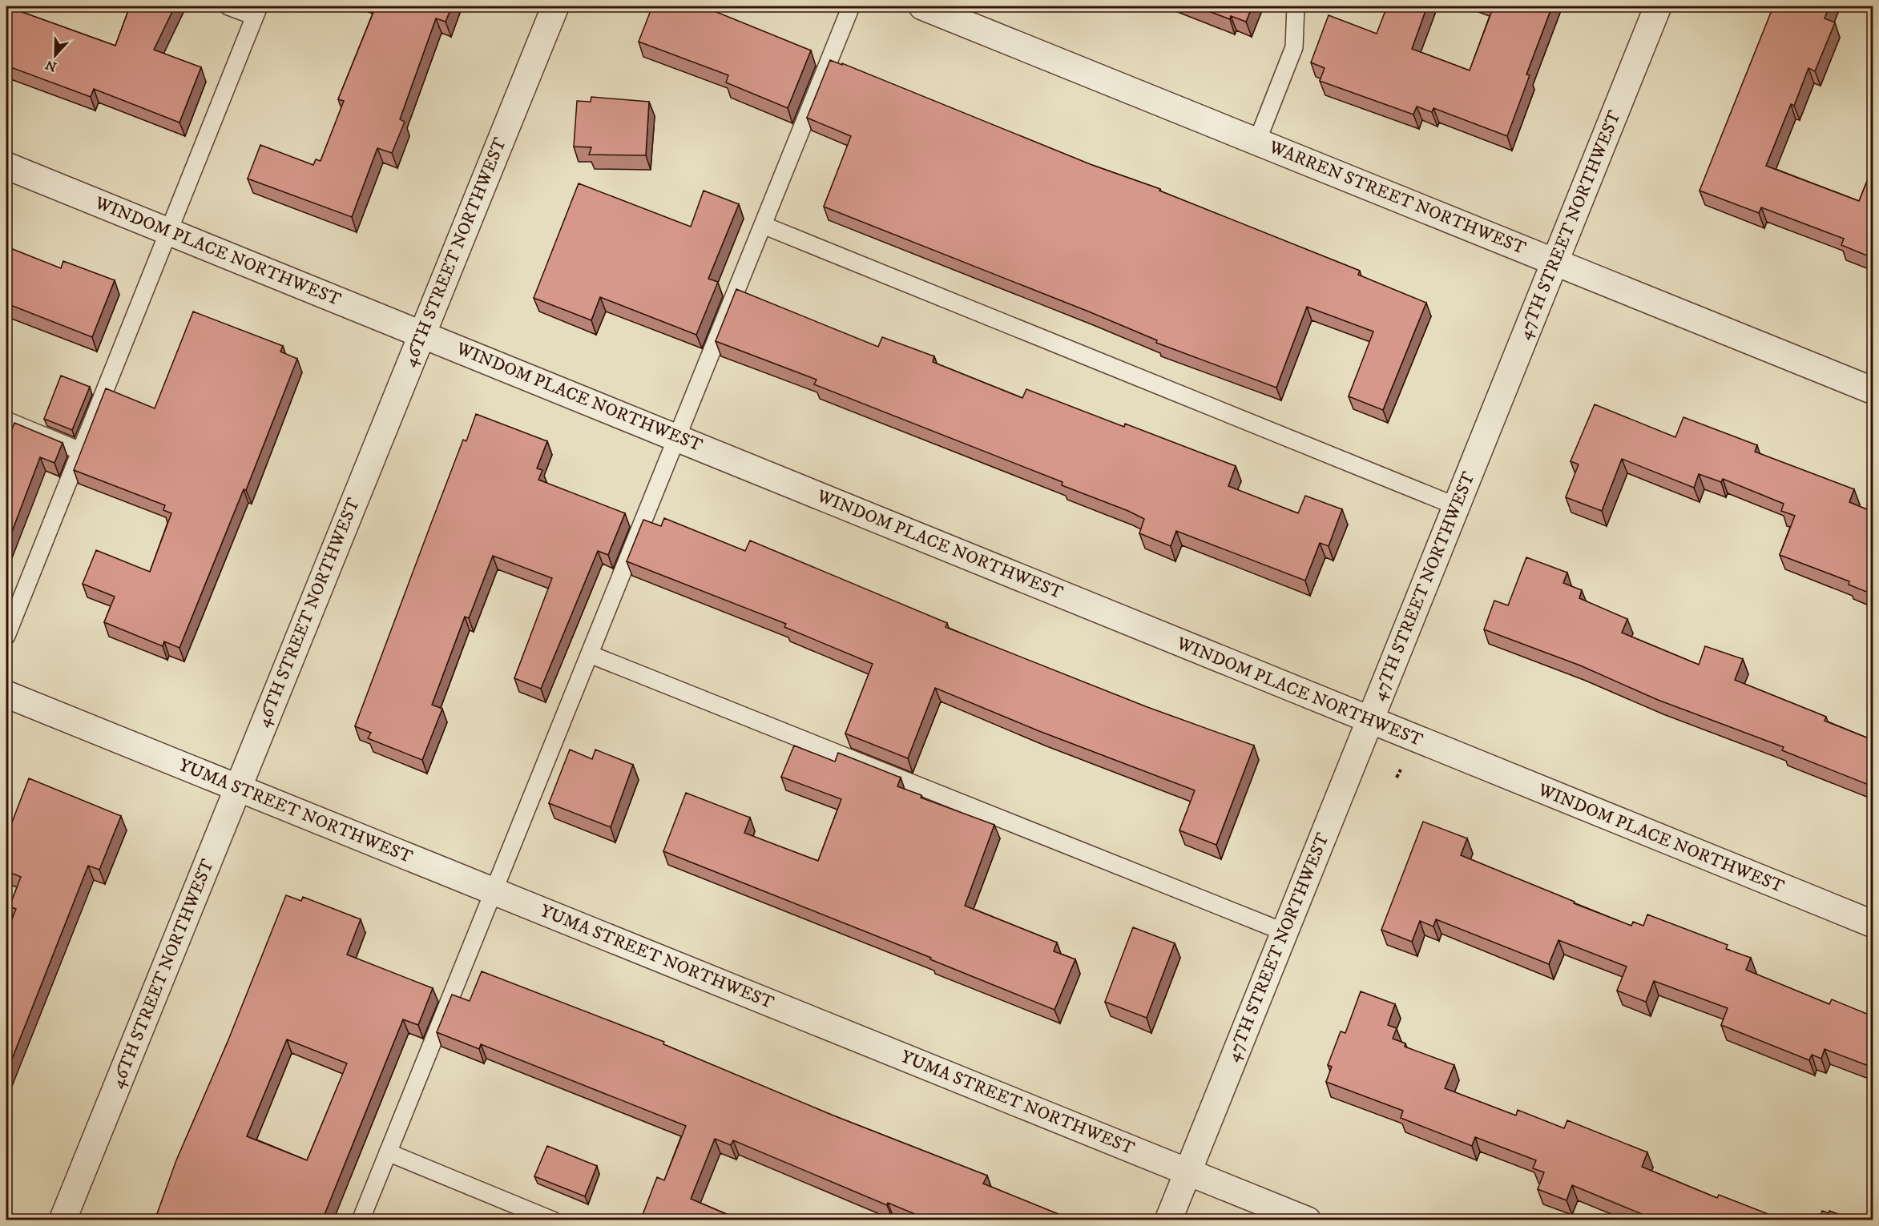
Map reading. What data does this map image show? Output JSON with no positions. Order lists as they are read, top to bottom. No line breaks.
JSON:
{"streets":{"street":["WARREN STREET NORTHWEST","47TH STREET NORTHWEST","WINDOM PLACE NORTHWEST","46TH STREET NORTHWEST","YUMA STREET NORTHWEST"]},"crossings":[["WARREN STREET NORTHWEST","47TH STREET NORTHWEST"],["47TH STREET NORTHWEST","WINDOM PLACE NORTHWEST"],["47TH STREET NORTHWEST","YUMA STREET NORTHWEST"],["WINDOM PLACE NORTHWEST","46TH STREET NORTHWEST"],["46TH STREET NORTHWEST","YUMA STREET NORTHWEST"]],"north":"bottom"}
